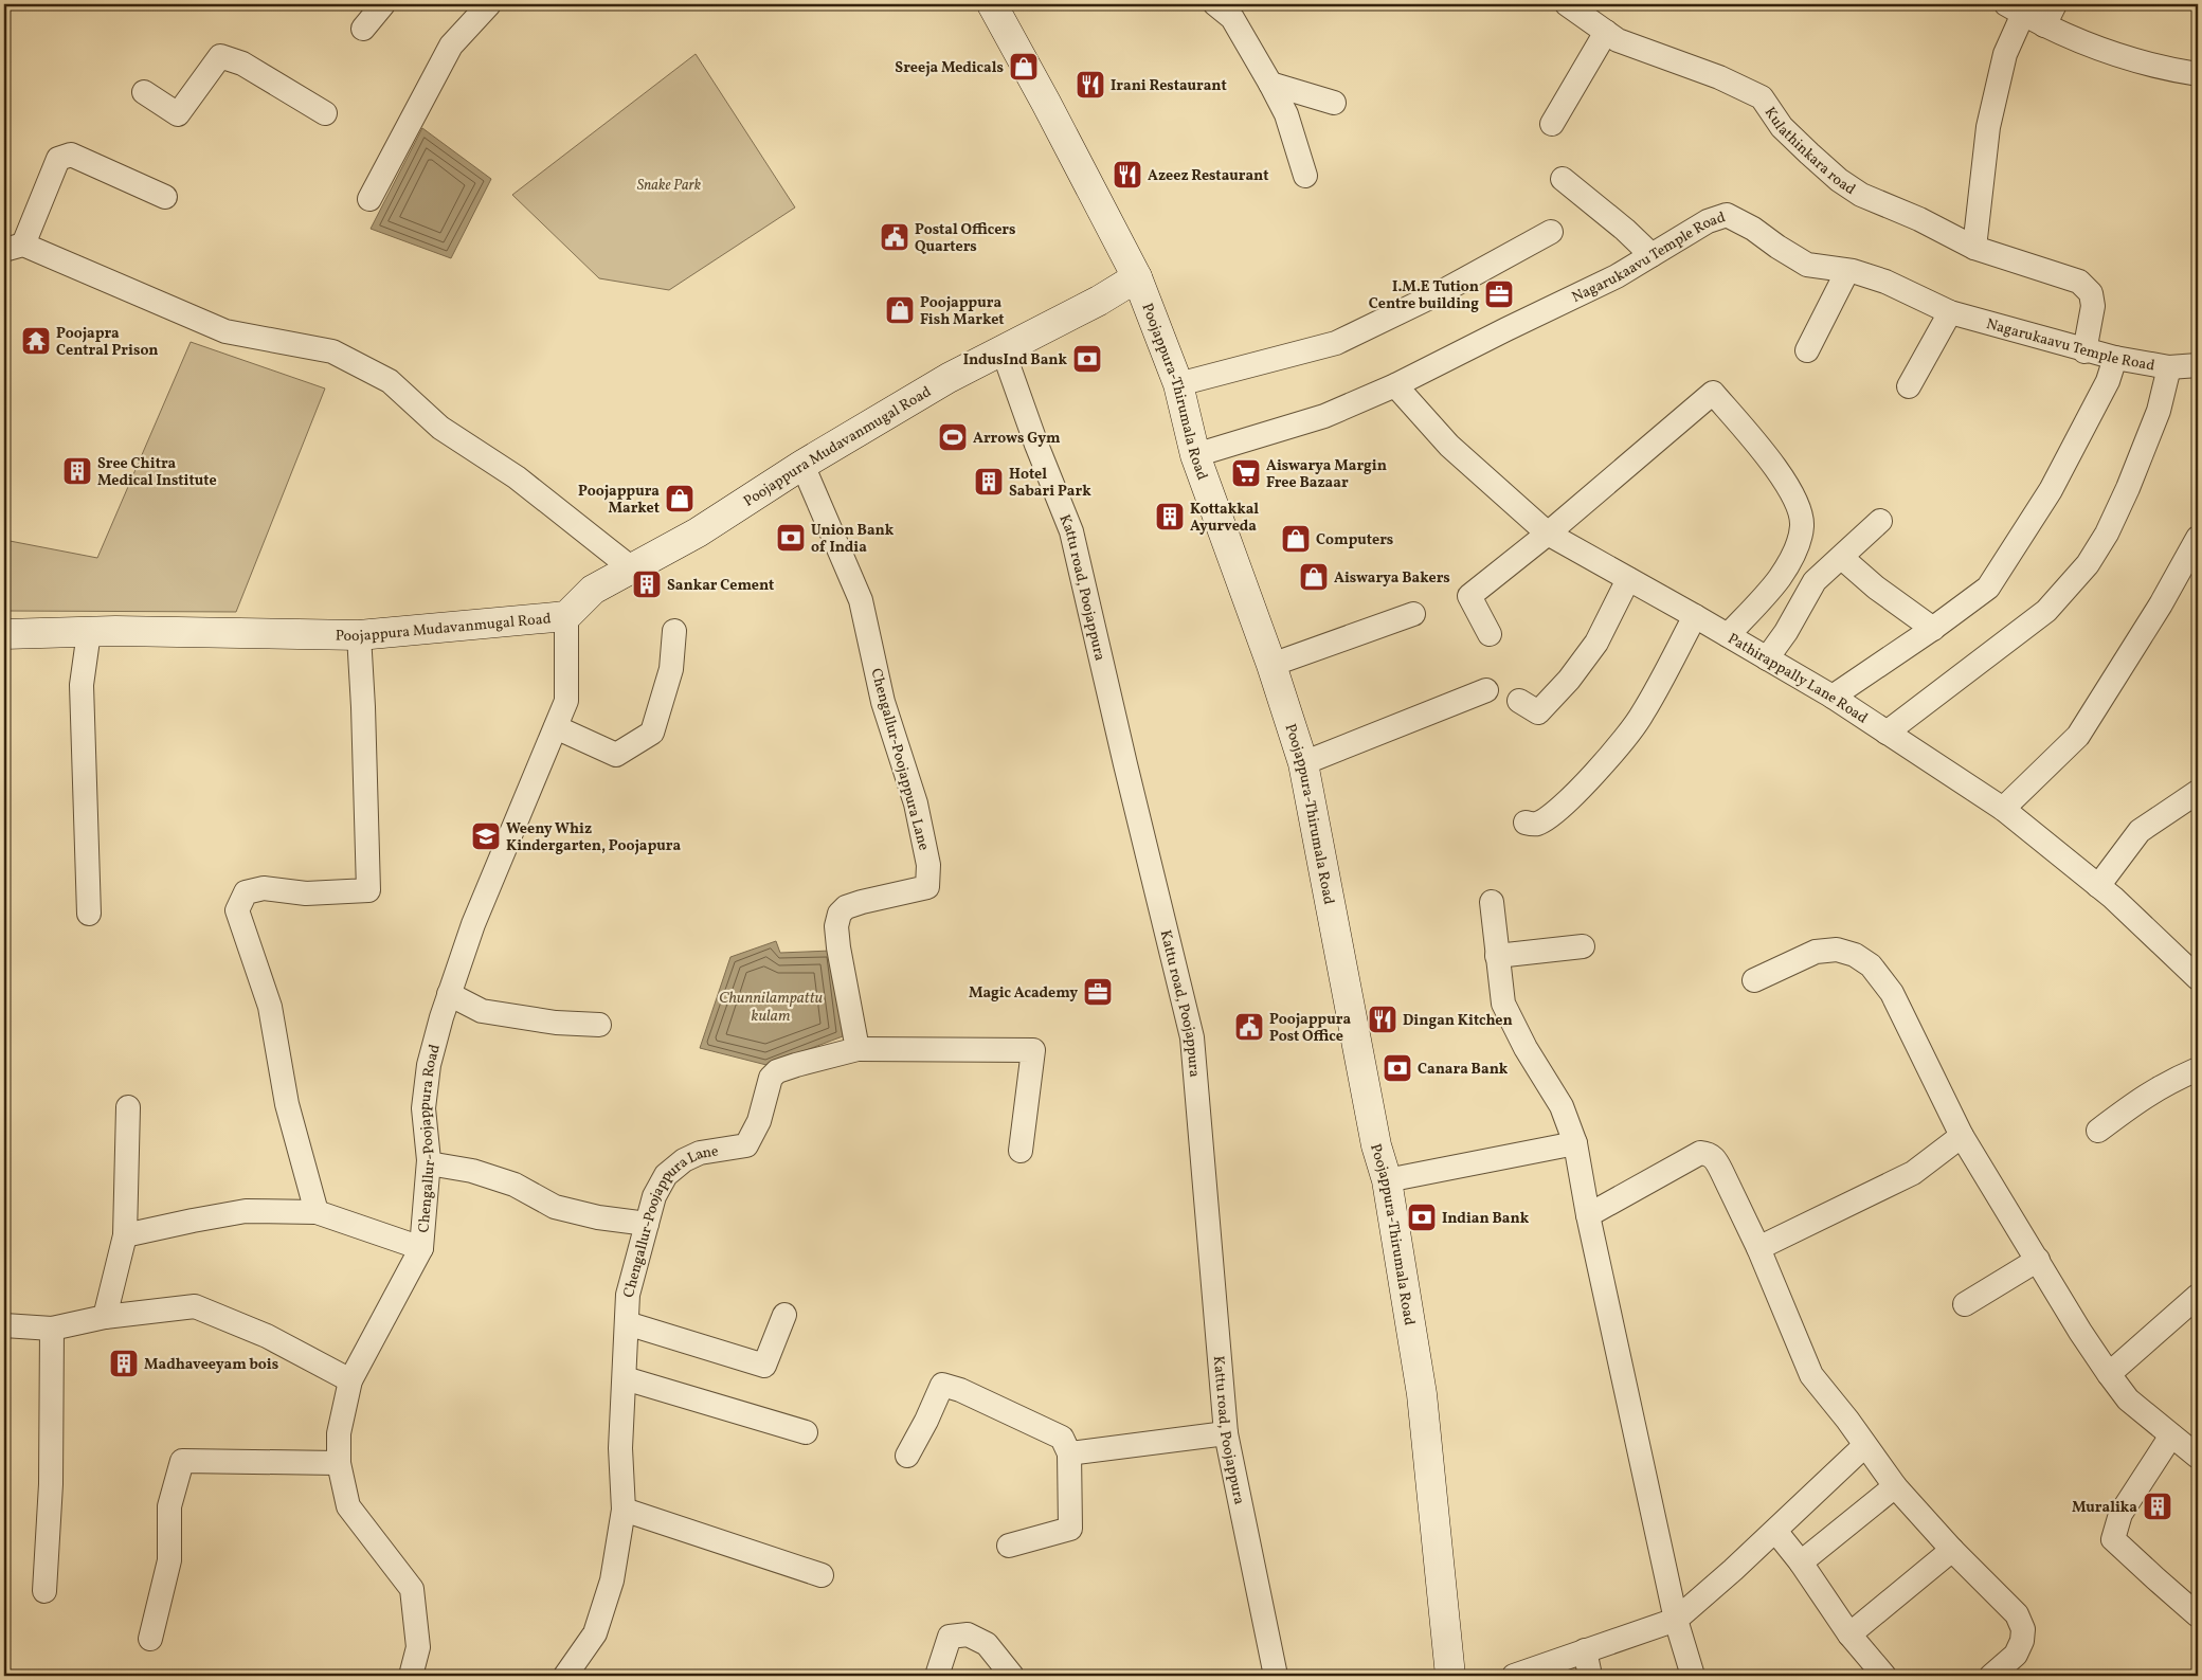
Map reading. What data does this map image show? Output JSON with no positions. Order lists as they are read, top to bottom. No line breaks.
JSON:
{"streets":{"main road":["Poojappura-Thirumala Road","Poojappura Mudavanmugal Road"],"street":["Kulathinkara road","Nagarukaavu Temple Road","Kattu road, Poojappura","Pathirappally Lane Road","Chengallur-Poojappura Lane","Chengallur-Poojappura Road"]},"crossings":[["Kulathinkara road","Nagarukaavu Temple Road"],["Nagarukaavu Temple Road","Poojappura-Thirumala Road"],["Nagarukaavu Temple Road","Pathirappally Lane Road"],["Poojappura-Thirumala Road","Poojappura Mudavanmugal Road"],["Poojappura Mudavanmugal Road","Kattu road, Poojappura"],["Poojappura Mudavanmugal Road","Chengallur-Poojappura Lane"],["Poojappura Mudavanmugal Road","Chengallur-Poojappura Road"]],"water":["Chunnilampattu kulam"],"parks":["Snake Park"],"places":{"shop":["Sreeja Medicals","Poojappura Fish Market","Poojappura Market","Computers","Aiswarya Bakers"],"restaurant":["Irani Restaurant","Azeez Restaurant","Dingan Kitchen"],"public building":["Postal Officers Quarters","Poojappura Post Office"],"office":["I.M.E Tution Centre building","Magic Academy"],"temple":["Poojapra Central Prison"],"bank":["IndusInd Bank","Union Bank of India","Canara Bank","Indian Bank"],"sports":["Arrows Gym"],"building":["Sree Chitra Medical Institute","Hotel Sabari Park","Kottakkal Ayurveda","Sankar Cement","Madhaveeyam bois","Muralika"],"supermarket":["Aiswarya Margin Free Bazaar"],"school or university":["Weeny Whiz Kindergarten, Poojapura"]}}
